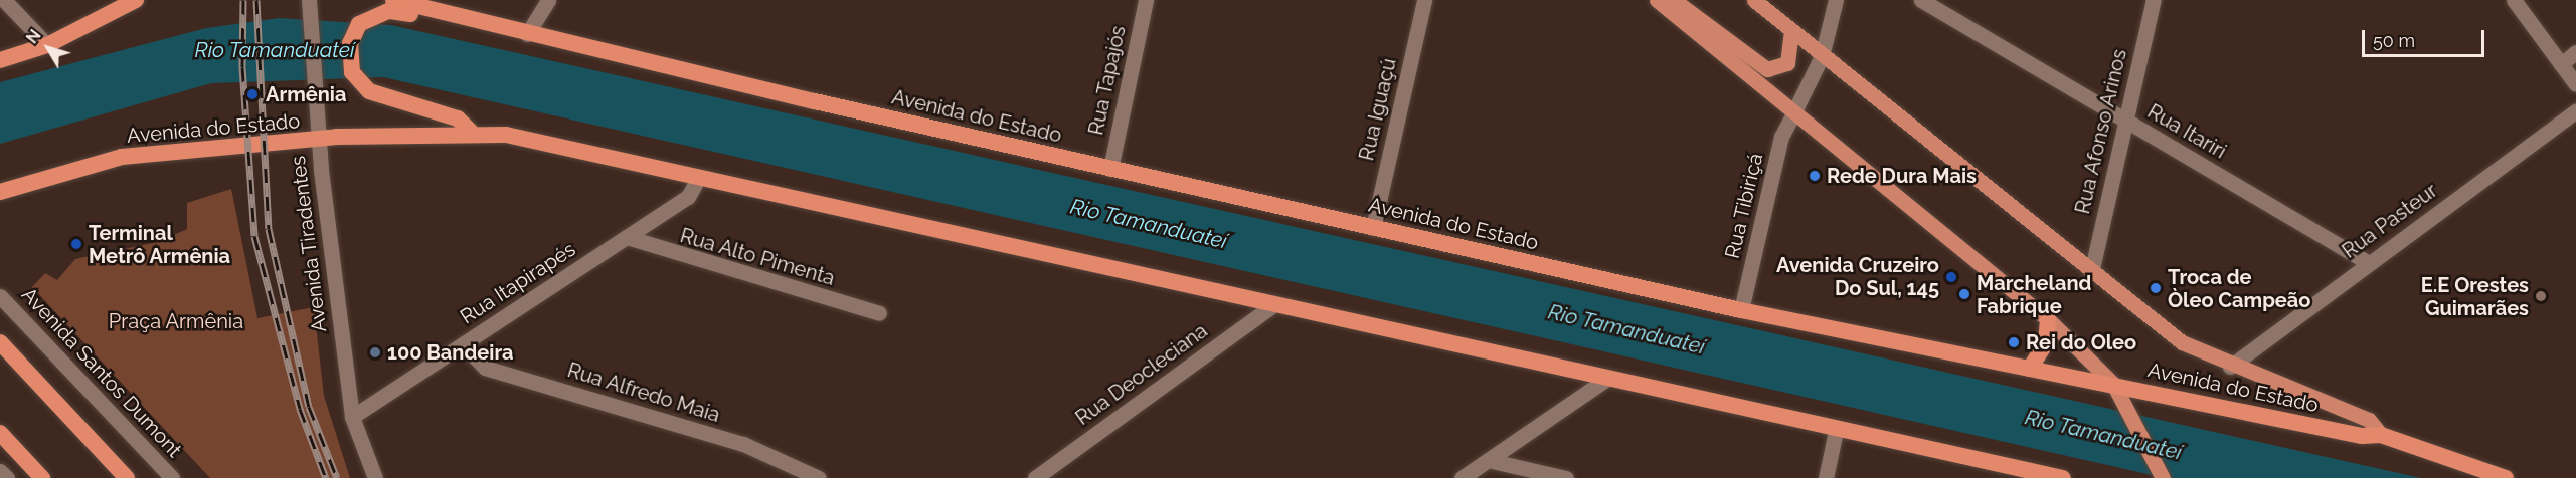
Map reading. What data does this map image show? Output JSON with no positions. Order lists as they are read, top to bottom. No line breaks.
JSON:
{"streets":{"highway":["Avenida do Estado"],"street":["Rua Tapajós","Rua Iguaçú","Rua Afonso Arinos","Rua Itariri","Rua Tibiriçá","Rua Pasteur","Avenida Tiradentes","Rua Alto Pimenta","Rua Itapirapés","Avenida Santos Dumont","Rua Deocleciana","Rua Alfredo Maia"]},"crossings":[["Rua Tapajós","Avenida do Estado"],["Rua Iguaçú","Avenida do Estado"],["Avenida do Estado","Rua Tibiriçá"],["Avenida do Estado","Avenida Tiradentes"],["Avenida do Estado","Rua Itapirapés"],["Avenida do Estado","Rua Deocleciana"],["Rua Afonso Arinos","Rua Itariri"],["Rua Itariri","Rua Pasteur"],["Avenida Tiradentes","Rua Itapirapés"],["Rua Alto Pimenta","Rua Itapirapés"],["Rua Itapirapés","Rua Alfredo Maia"]],"water":["Rio Tamanduateí"],"parks":["Praça Armênia"],"places":["Armênia","Rede Dura Mais","Terminal Metrô Armênia","Avenida Cruzeiro Do Sul, 145","Troca de Òleo Campeão","Marcheland Fabrique","E.E Orestes Guimarães","Rei do Oleo","100 Bandeira"],"scale_bar":"50 m","north":"top left"}
